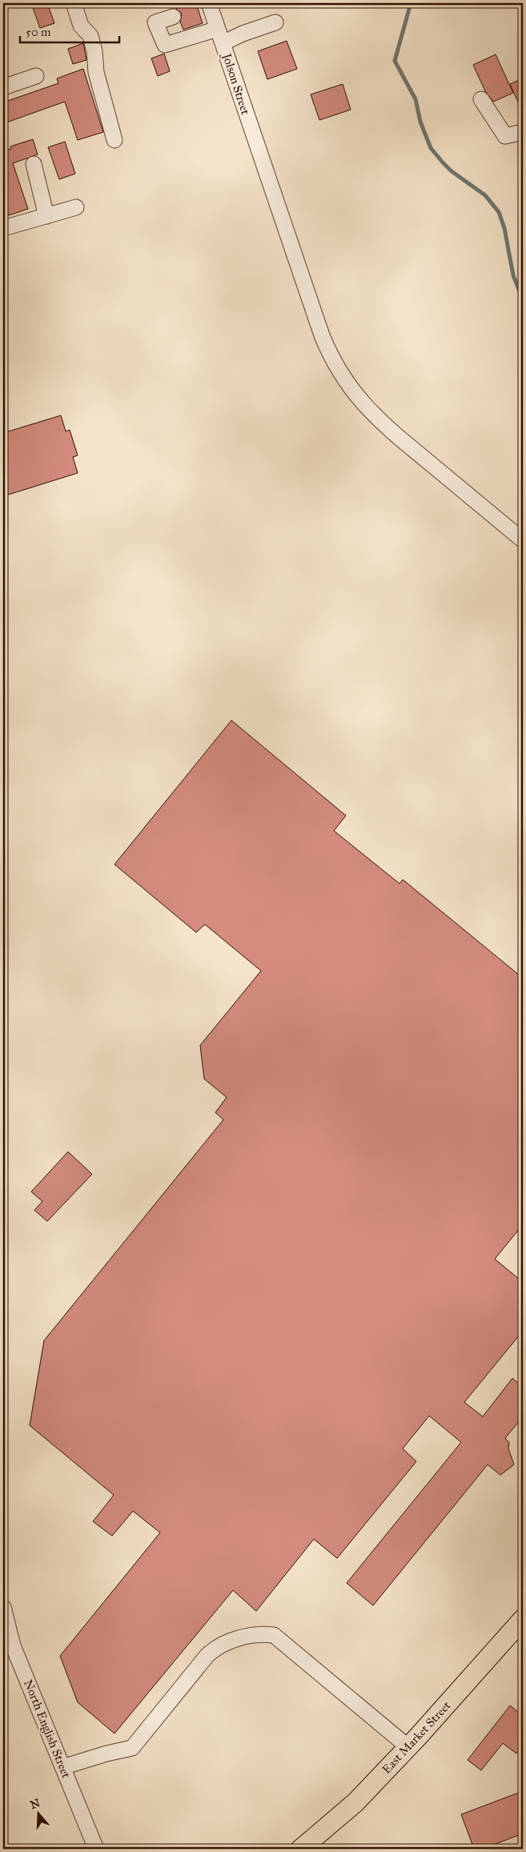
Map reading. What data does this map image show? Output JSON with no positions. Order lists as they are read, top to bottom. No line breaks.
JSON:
{"streets":{"main road":["East Market Street"],"street":["Jolson Street","North English Street"]},"scale_bar":"50 m","north":"top"}
